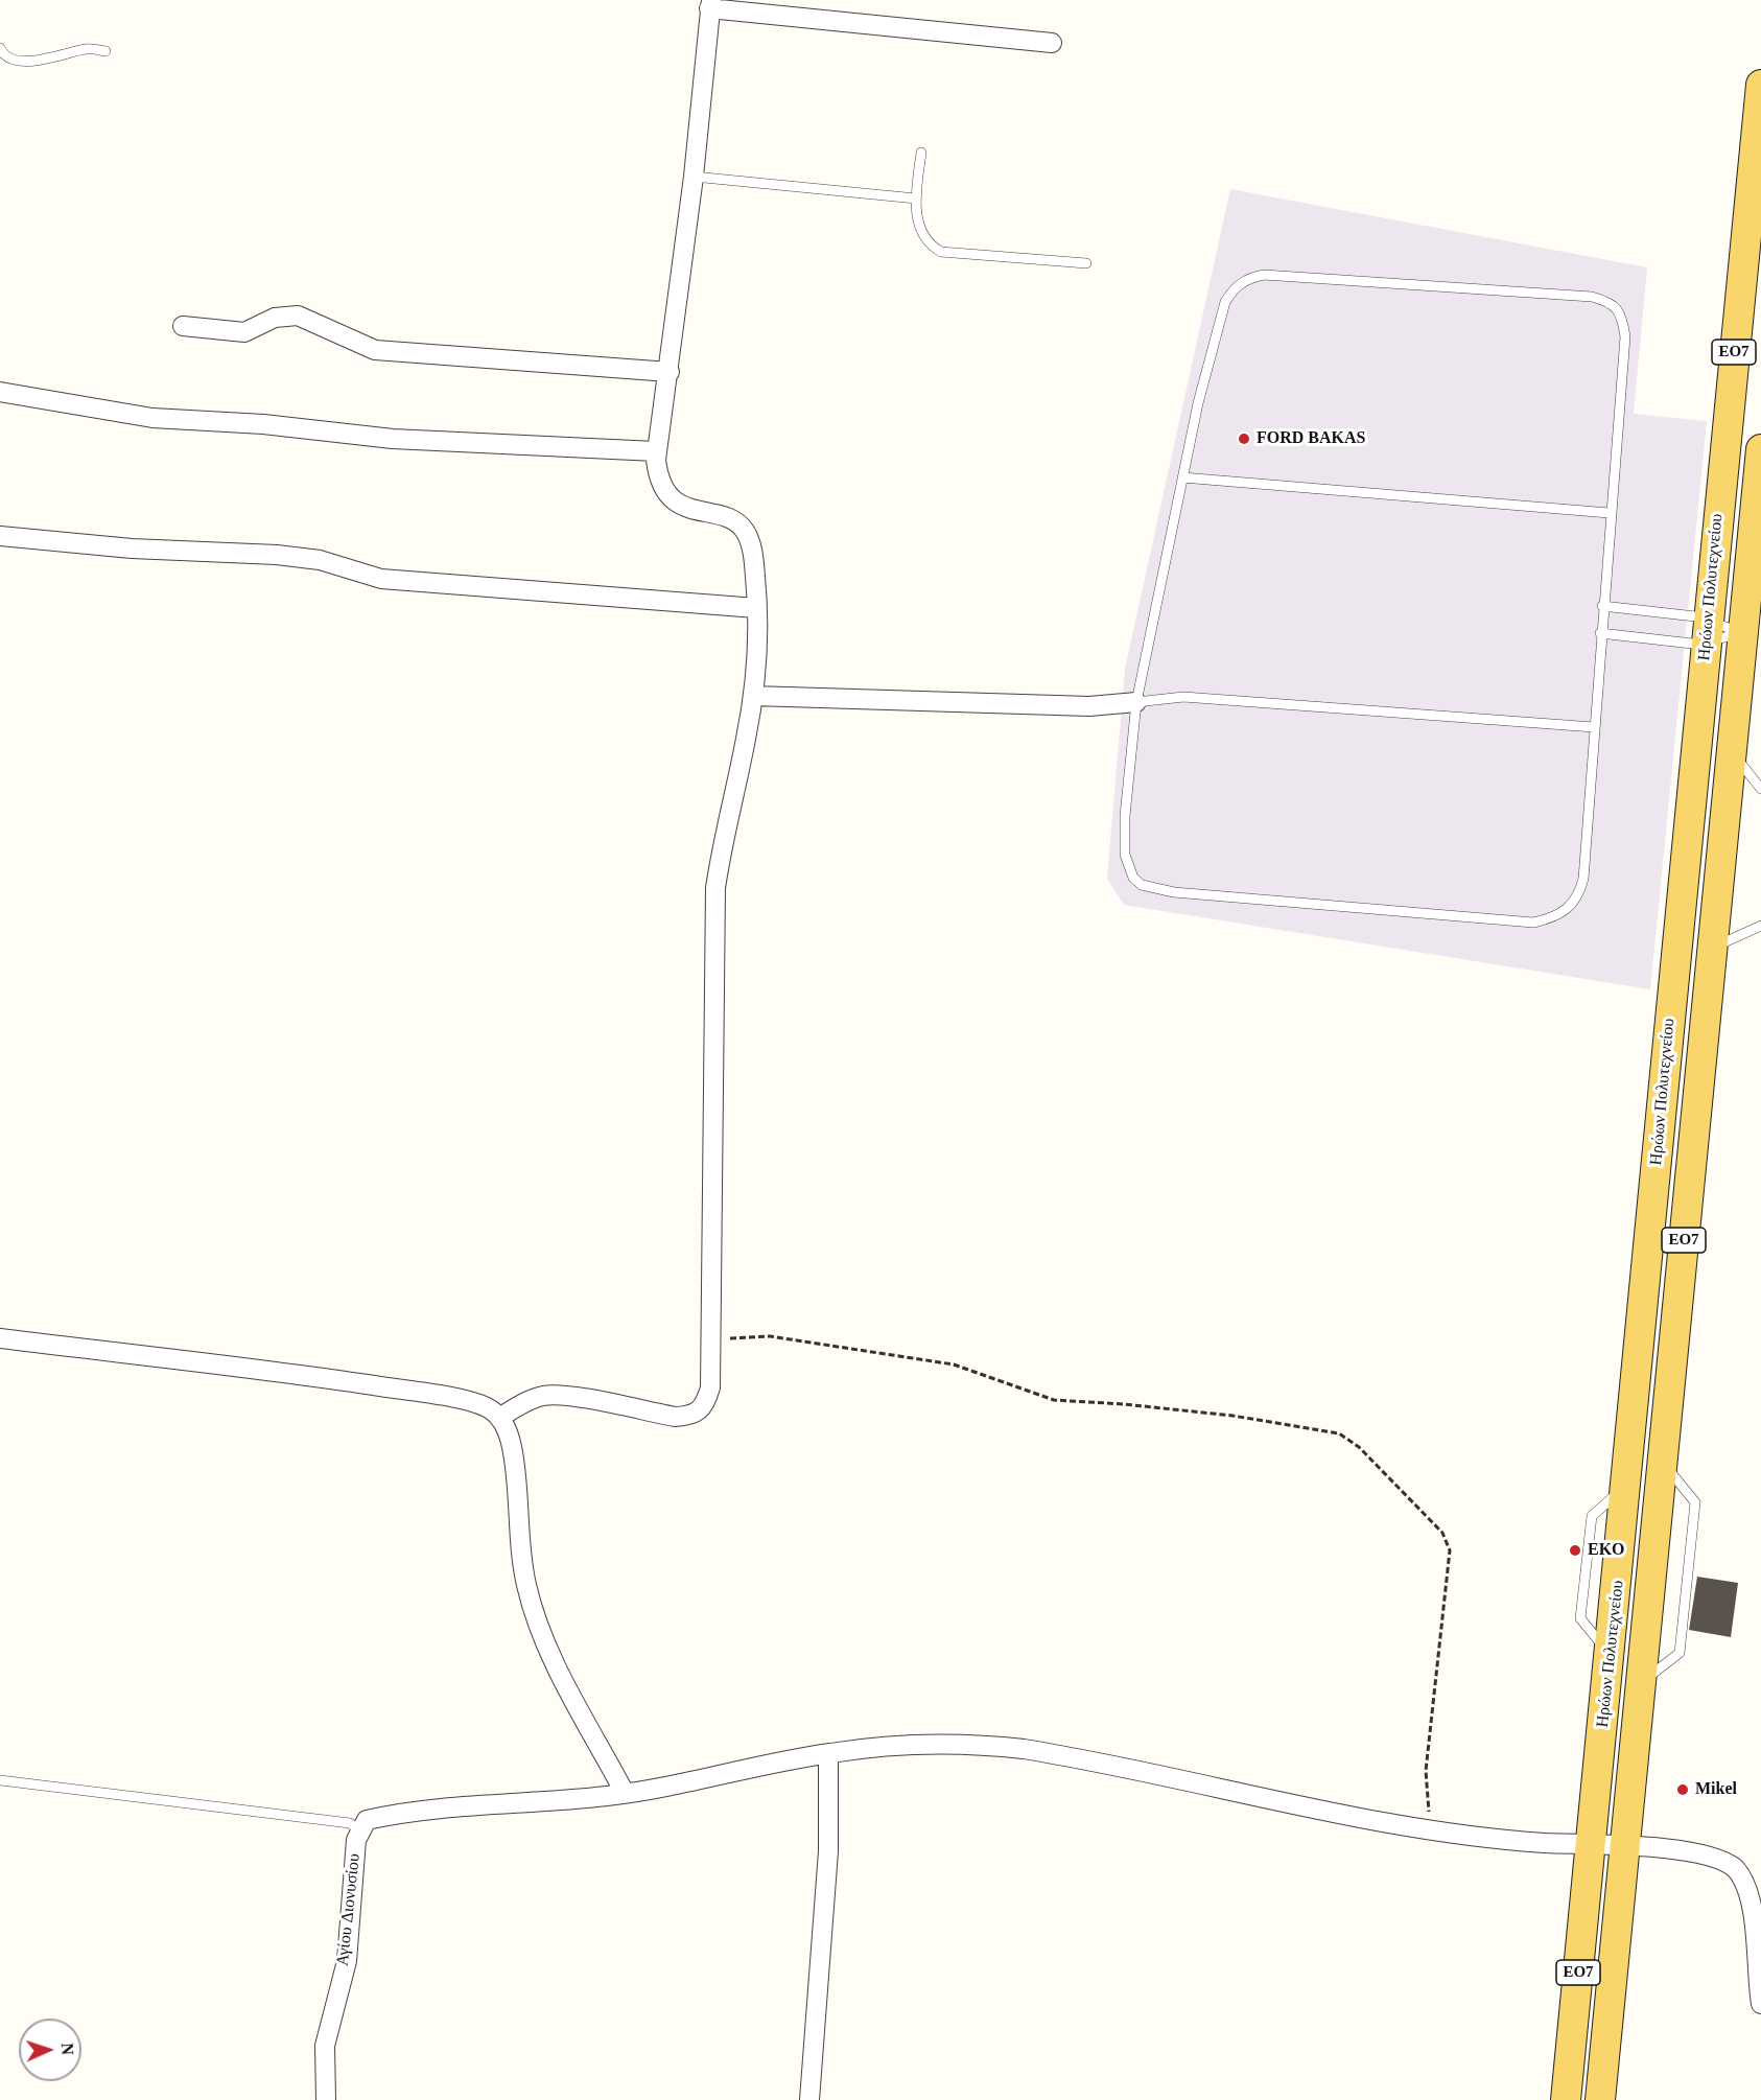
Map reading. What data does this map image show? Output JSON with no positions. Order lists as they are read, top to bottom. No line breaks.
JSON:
{"streets":{"main road":["ΕΟ7","Ηρώων Πολυτεχνείου"],"street":["Αγίου Διονυσίου"]},"places":["FORD BAKAS","EKO","Mikel"],"north":"right"}
